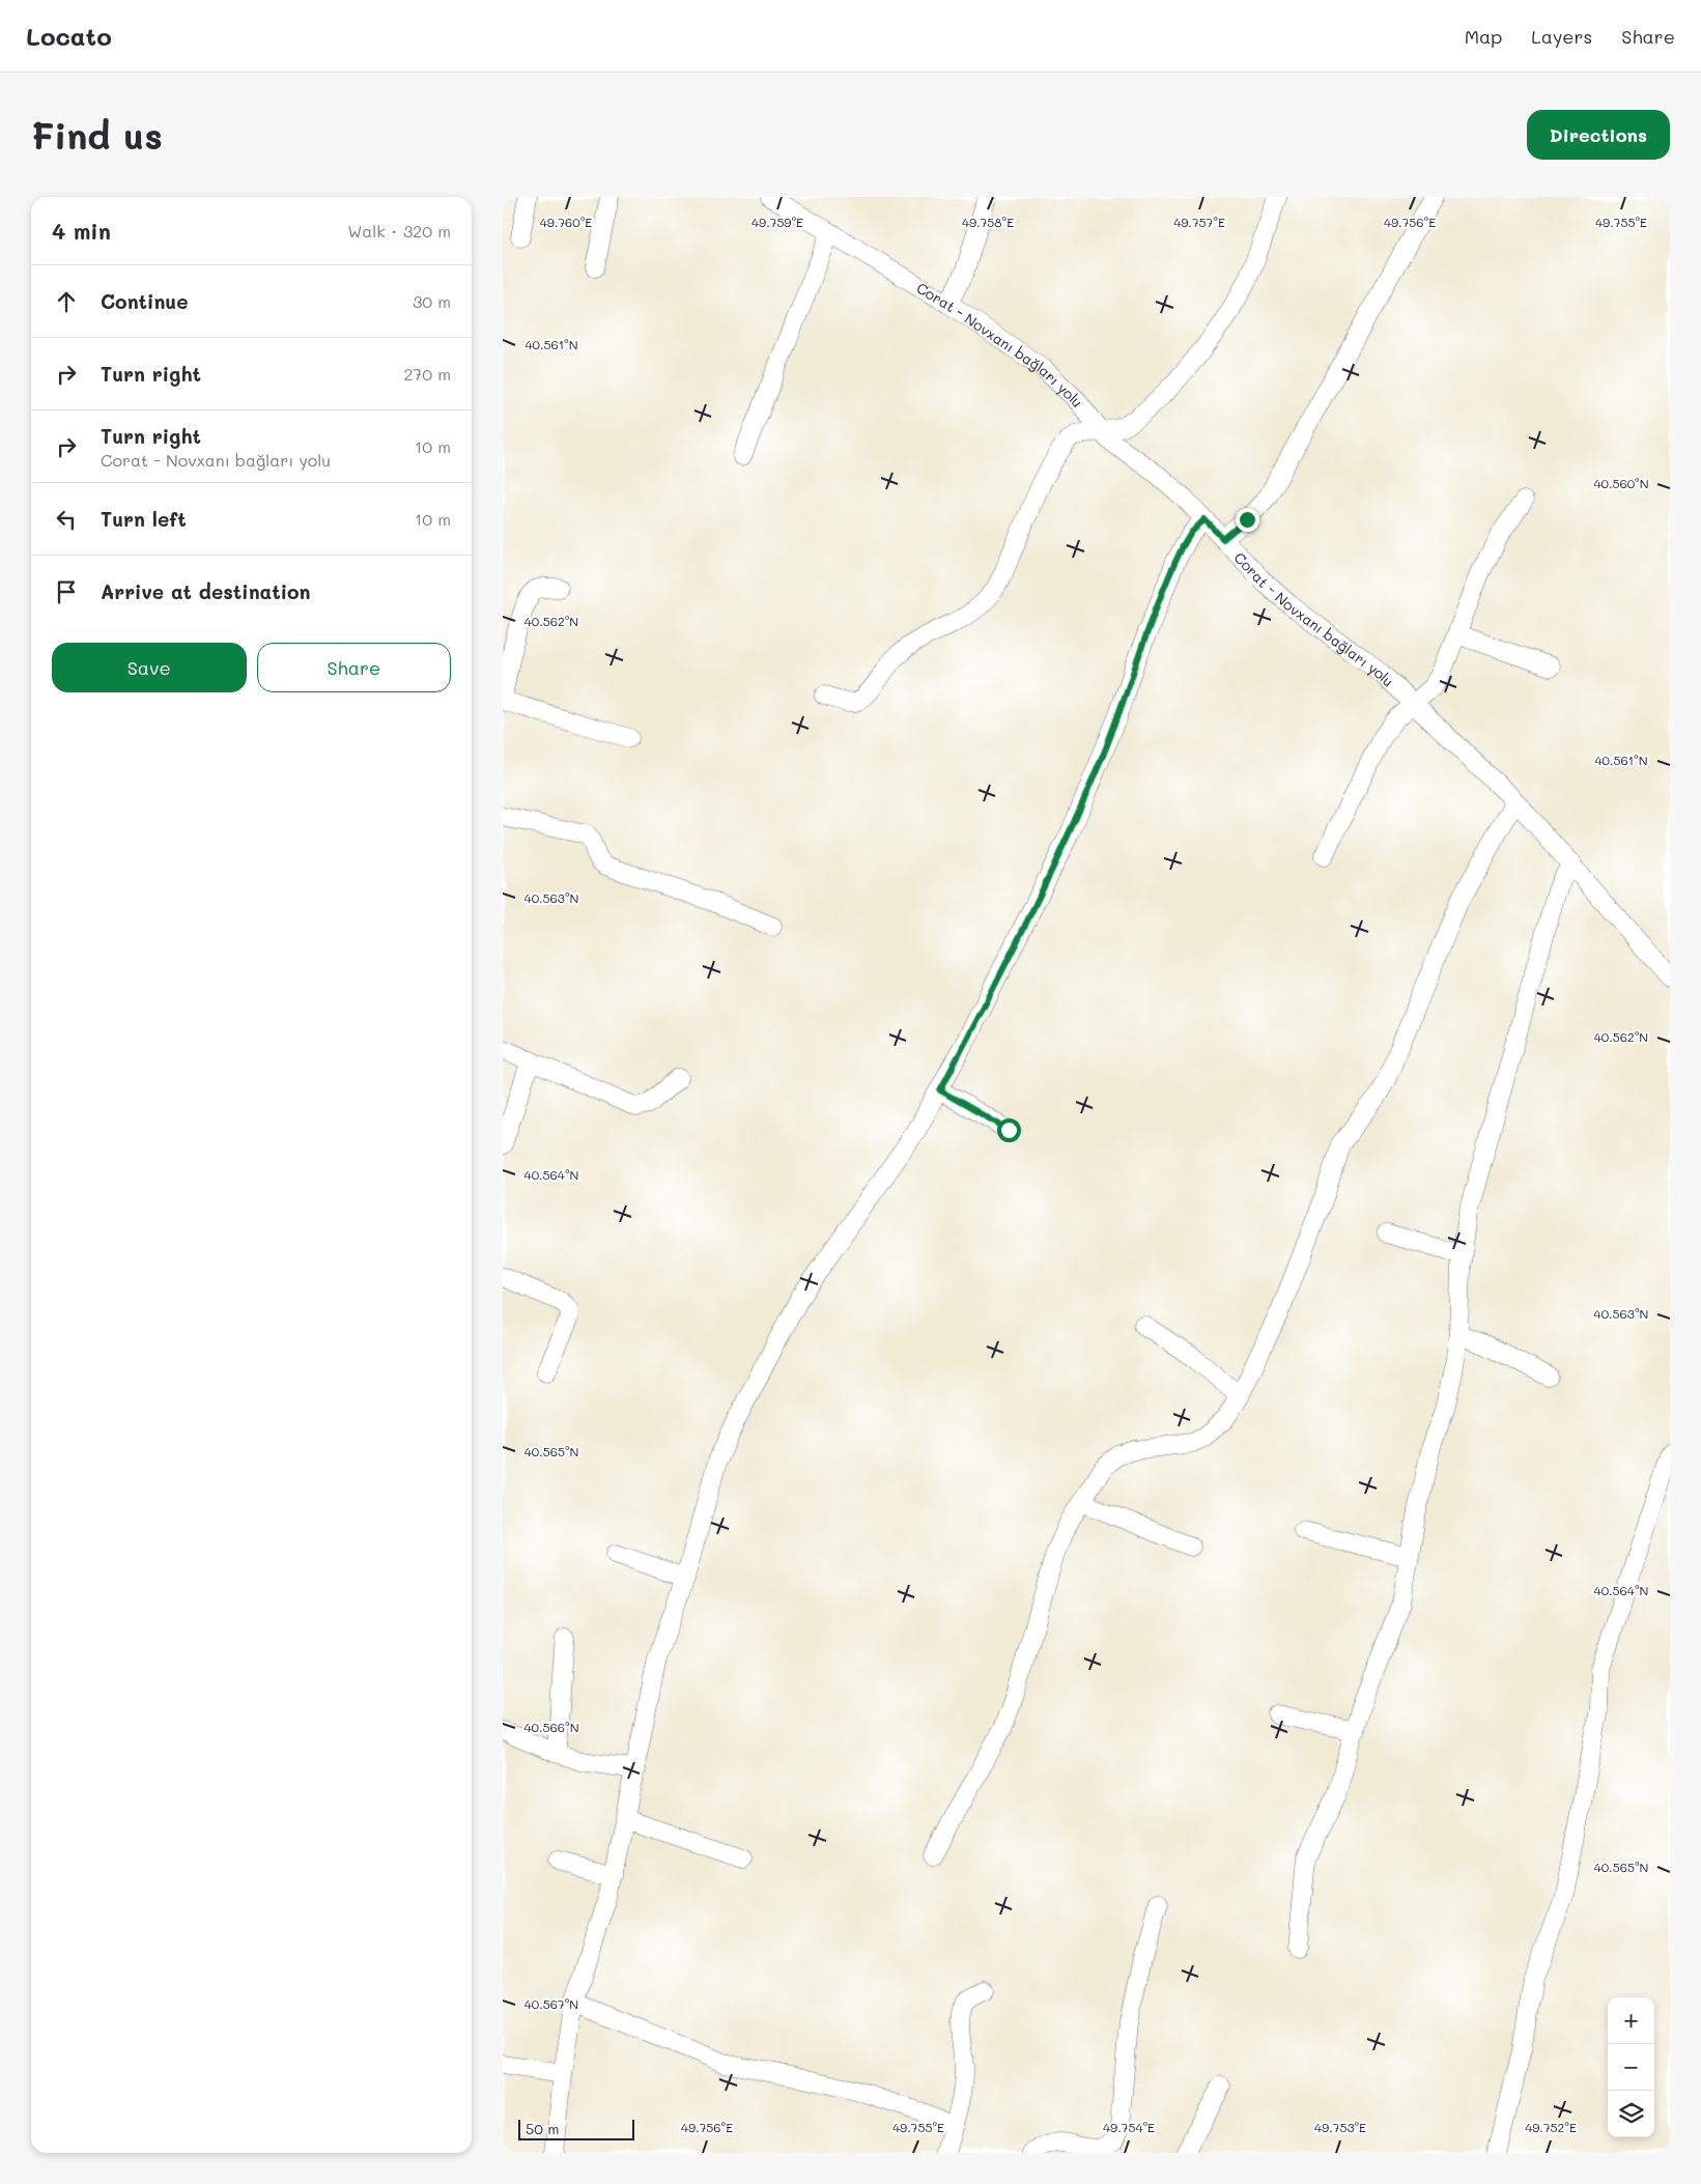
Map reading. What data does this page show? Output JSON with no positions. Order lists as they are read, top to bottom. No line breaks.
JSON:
{"streets":{"street":["Corat - Novxanı bağları yolu"]},"scale_bar":"50 m","page":{"header":"Locato","nav":["Map","Layers","Share"],"buttons":["Directions",["Save","Share"]],"title":"Find us","heading":["4 min","Walk · 320 m"],"list":[["Continue","30 m"],["Turn right","270 m"],["Turn right","Corat - Novxanı bağları yolu","10 m"],["Turn left","10 m"],"Arrive at destination"],"map_buttons":["+","−"],"scale":"50 m"},"coordinates":["49.757°E","49.760°E","49.759°E","49.758°E","49.756°E","49.755°E","40.561°N","40.560°N","40.562°N","40.563°N","40.564°N","40.565°N","40.566°N","40.567°N","49.754°E","49.753°E","49.752°E"]}
